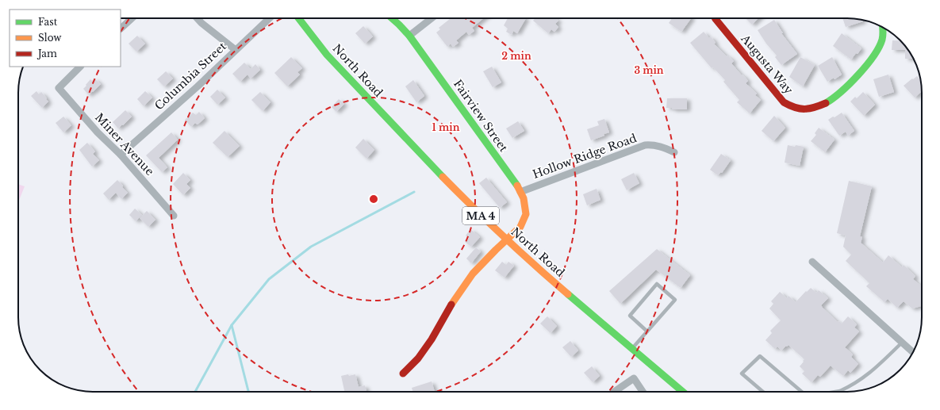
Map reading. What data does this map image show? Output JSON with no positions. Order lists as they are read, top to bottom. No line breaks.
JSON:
{"streets":{"street":["Augusta Way","North Road","Columbia Street","Fairview Street","Miner Avenue","Hollow Ridge Road","MA 4"]},"crossings":[["North Road","Fairview Street"],["Columbia Street","Miner Avenue"],["Fairview Street","Hollow Ridge Road"]],"legend":["Fast","Slow","Jam"],"rings":["2 min","3 min","1 min"]}
